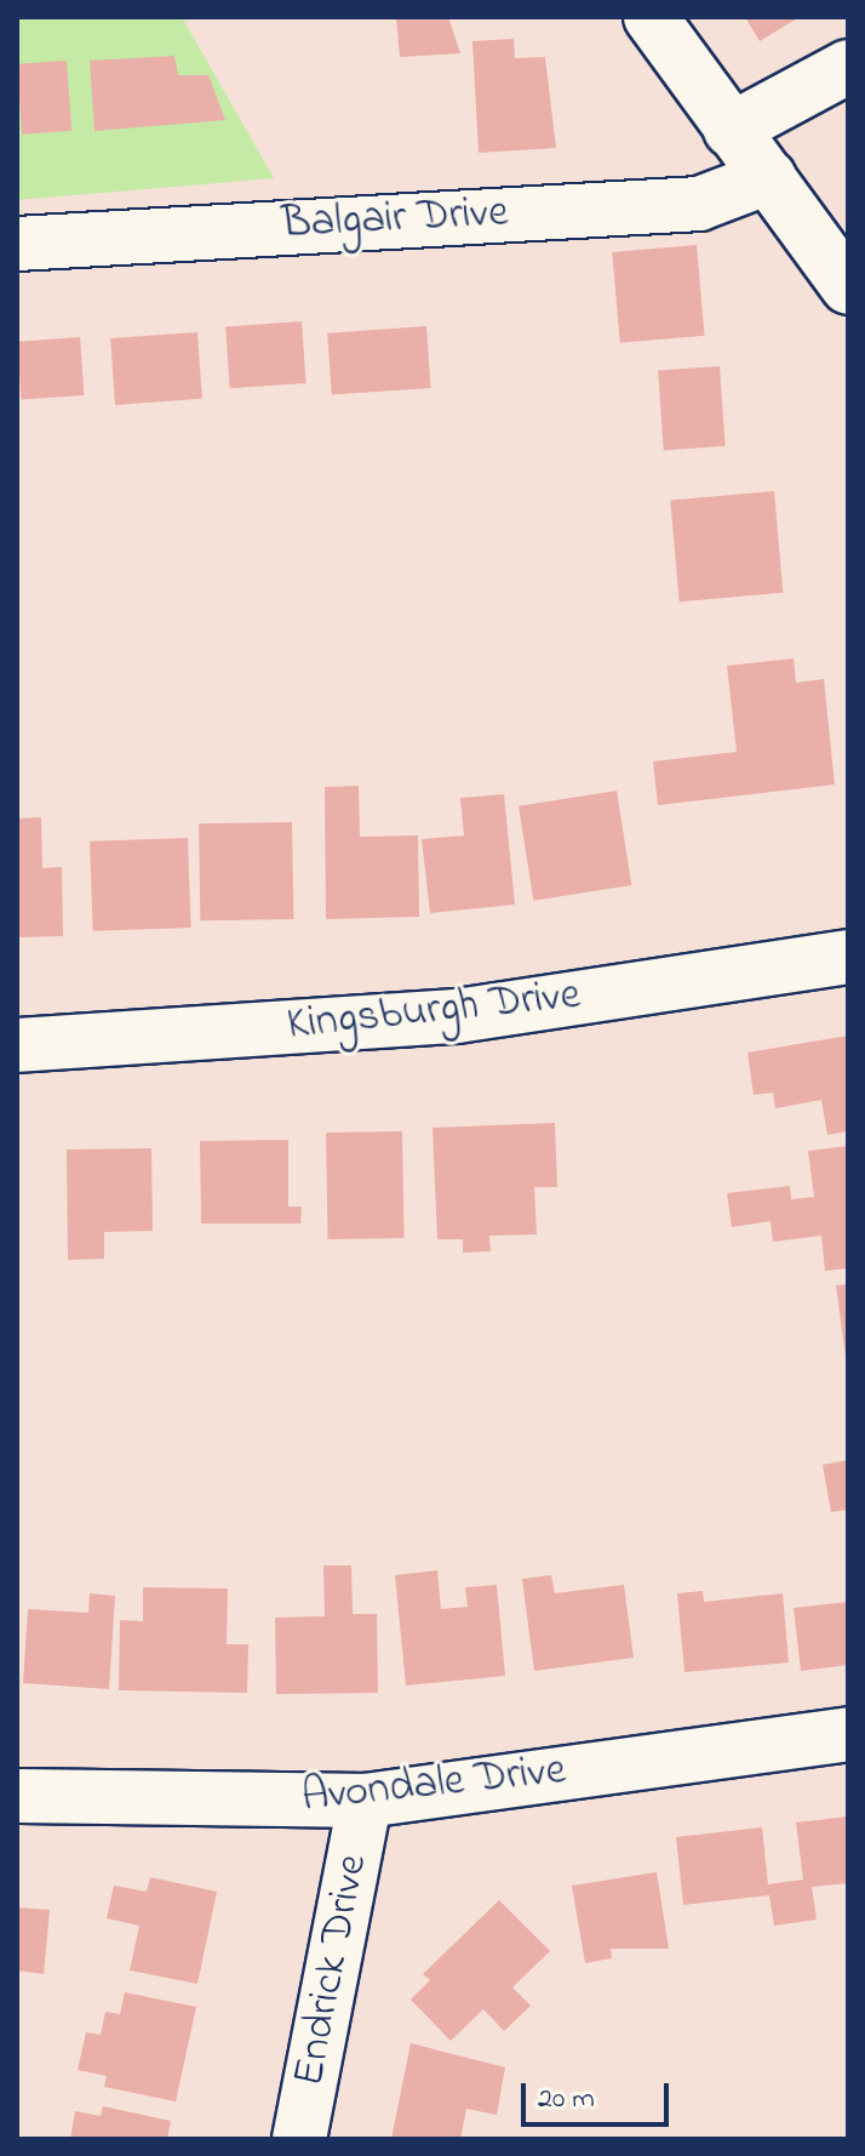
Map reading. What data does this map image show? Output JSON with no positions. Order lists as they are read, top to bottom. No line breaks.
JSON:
{"streets":{"street":["Balgair Drive","Kingsburgh Drive","Avondale Drive","Endrick Drive"]},"crossings":[["Avondale Drive","Endrick Drive"]],"scale_bar":"20 m"}
